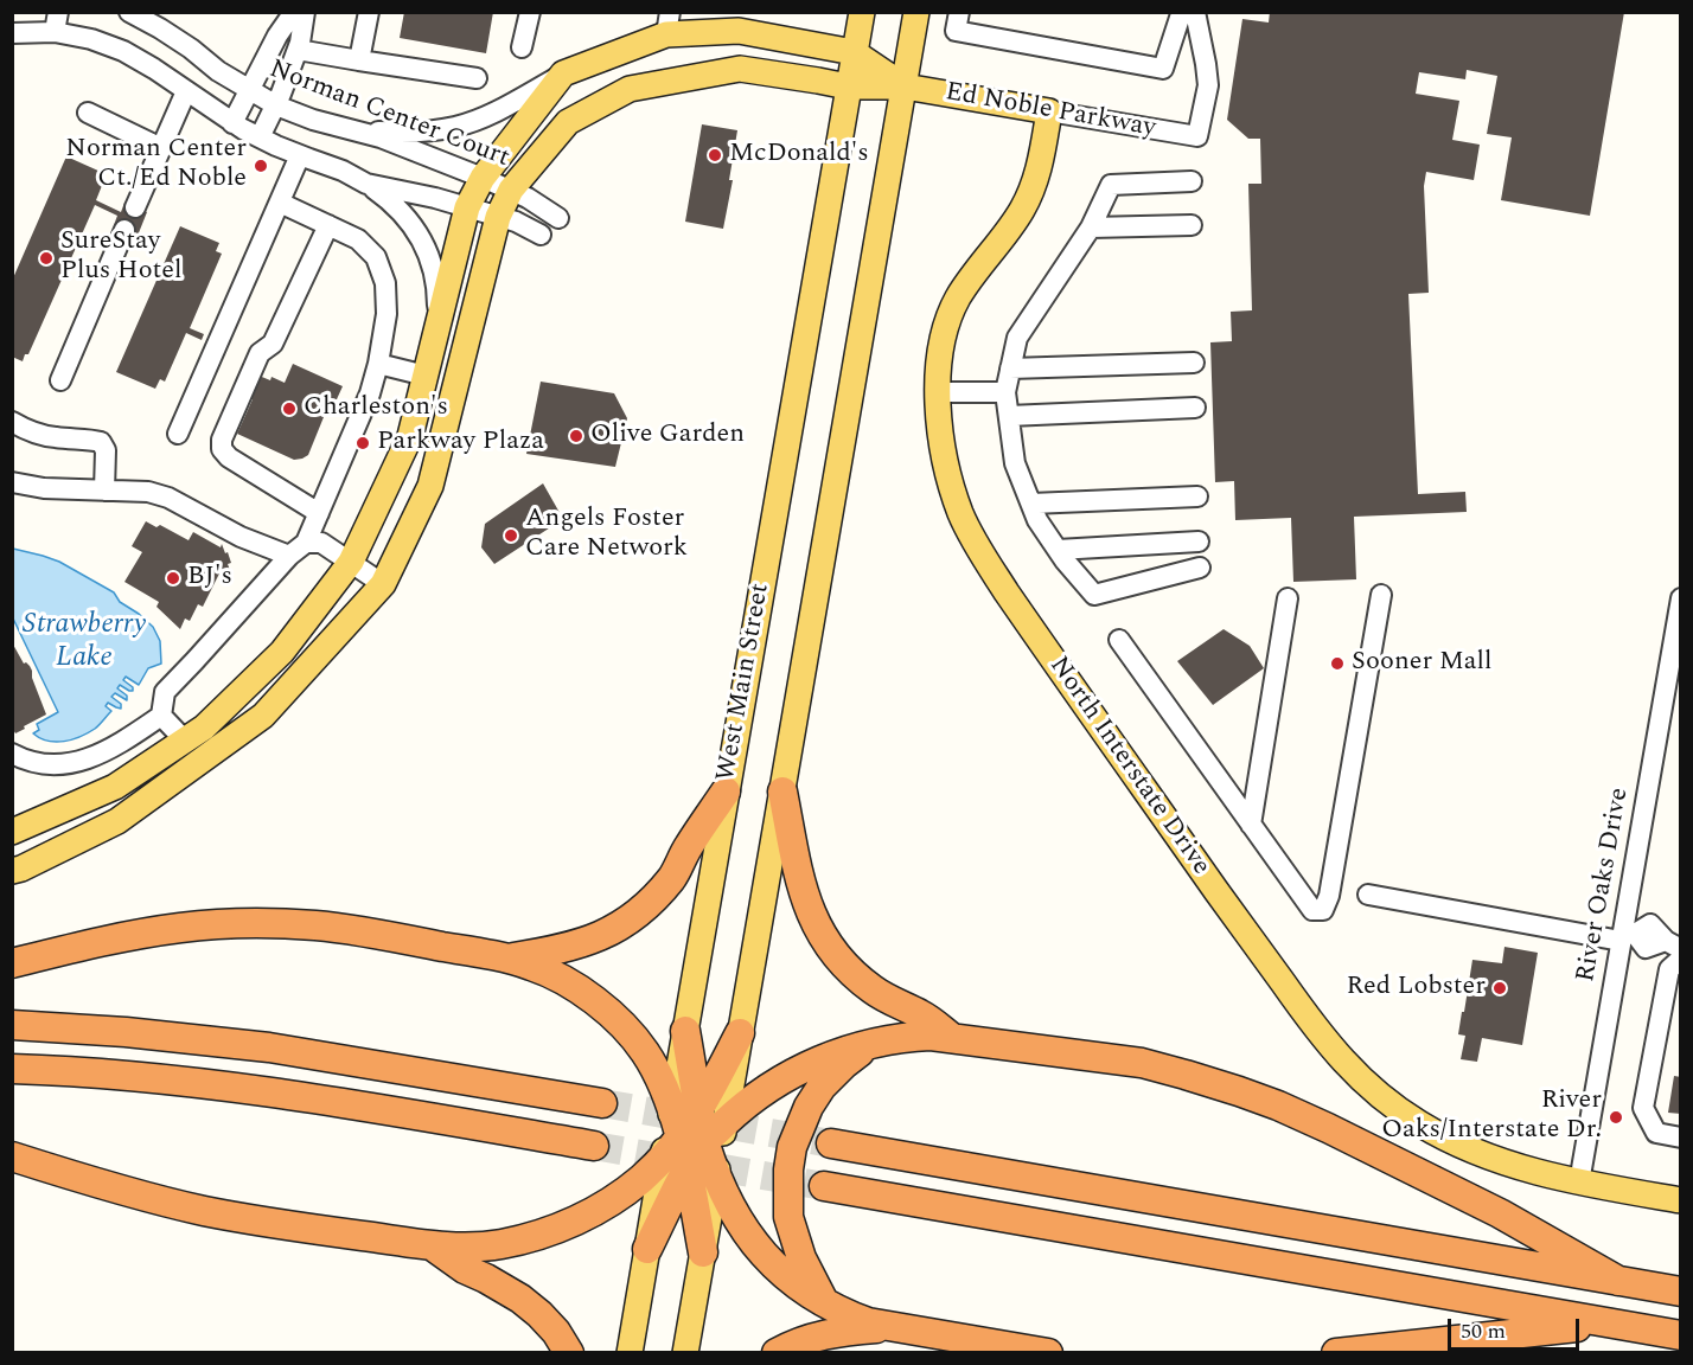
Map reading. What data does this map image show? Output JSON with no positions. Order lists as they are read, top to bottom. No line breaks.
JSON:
{"streets":{"main road":["Ed Noble Parkway","West Main Street","North Interstate Drive"],"street":["Norman Center Court","River Oaks Drive"]},"crossings":[["Ed Noble Parkway","Norman Center Court"],["Ed Noble Parkway","West Main Street"],["Ed Noble Parkway","North Interstate Drive"],["North Interstate Drive","River Oaks Drive"]],"water":["Strawberry Lake"],"places":["McDonald's","Norman Center Ct./Ed Noble","SureStay Plus Hotel","Charleston's","Olive Garden","Parkway Plaza","Angels Foster Care Network","BJ's","Sooner Mall","Red Lobster","River Oaks/Interstate Dr."],"scale_bar":"50 m"}
